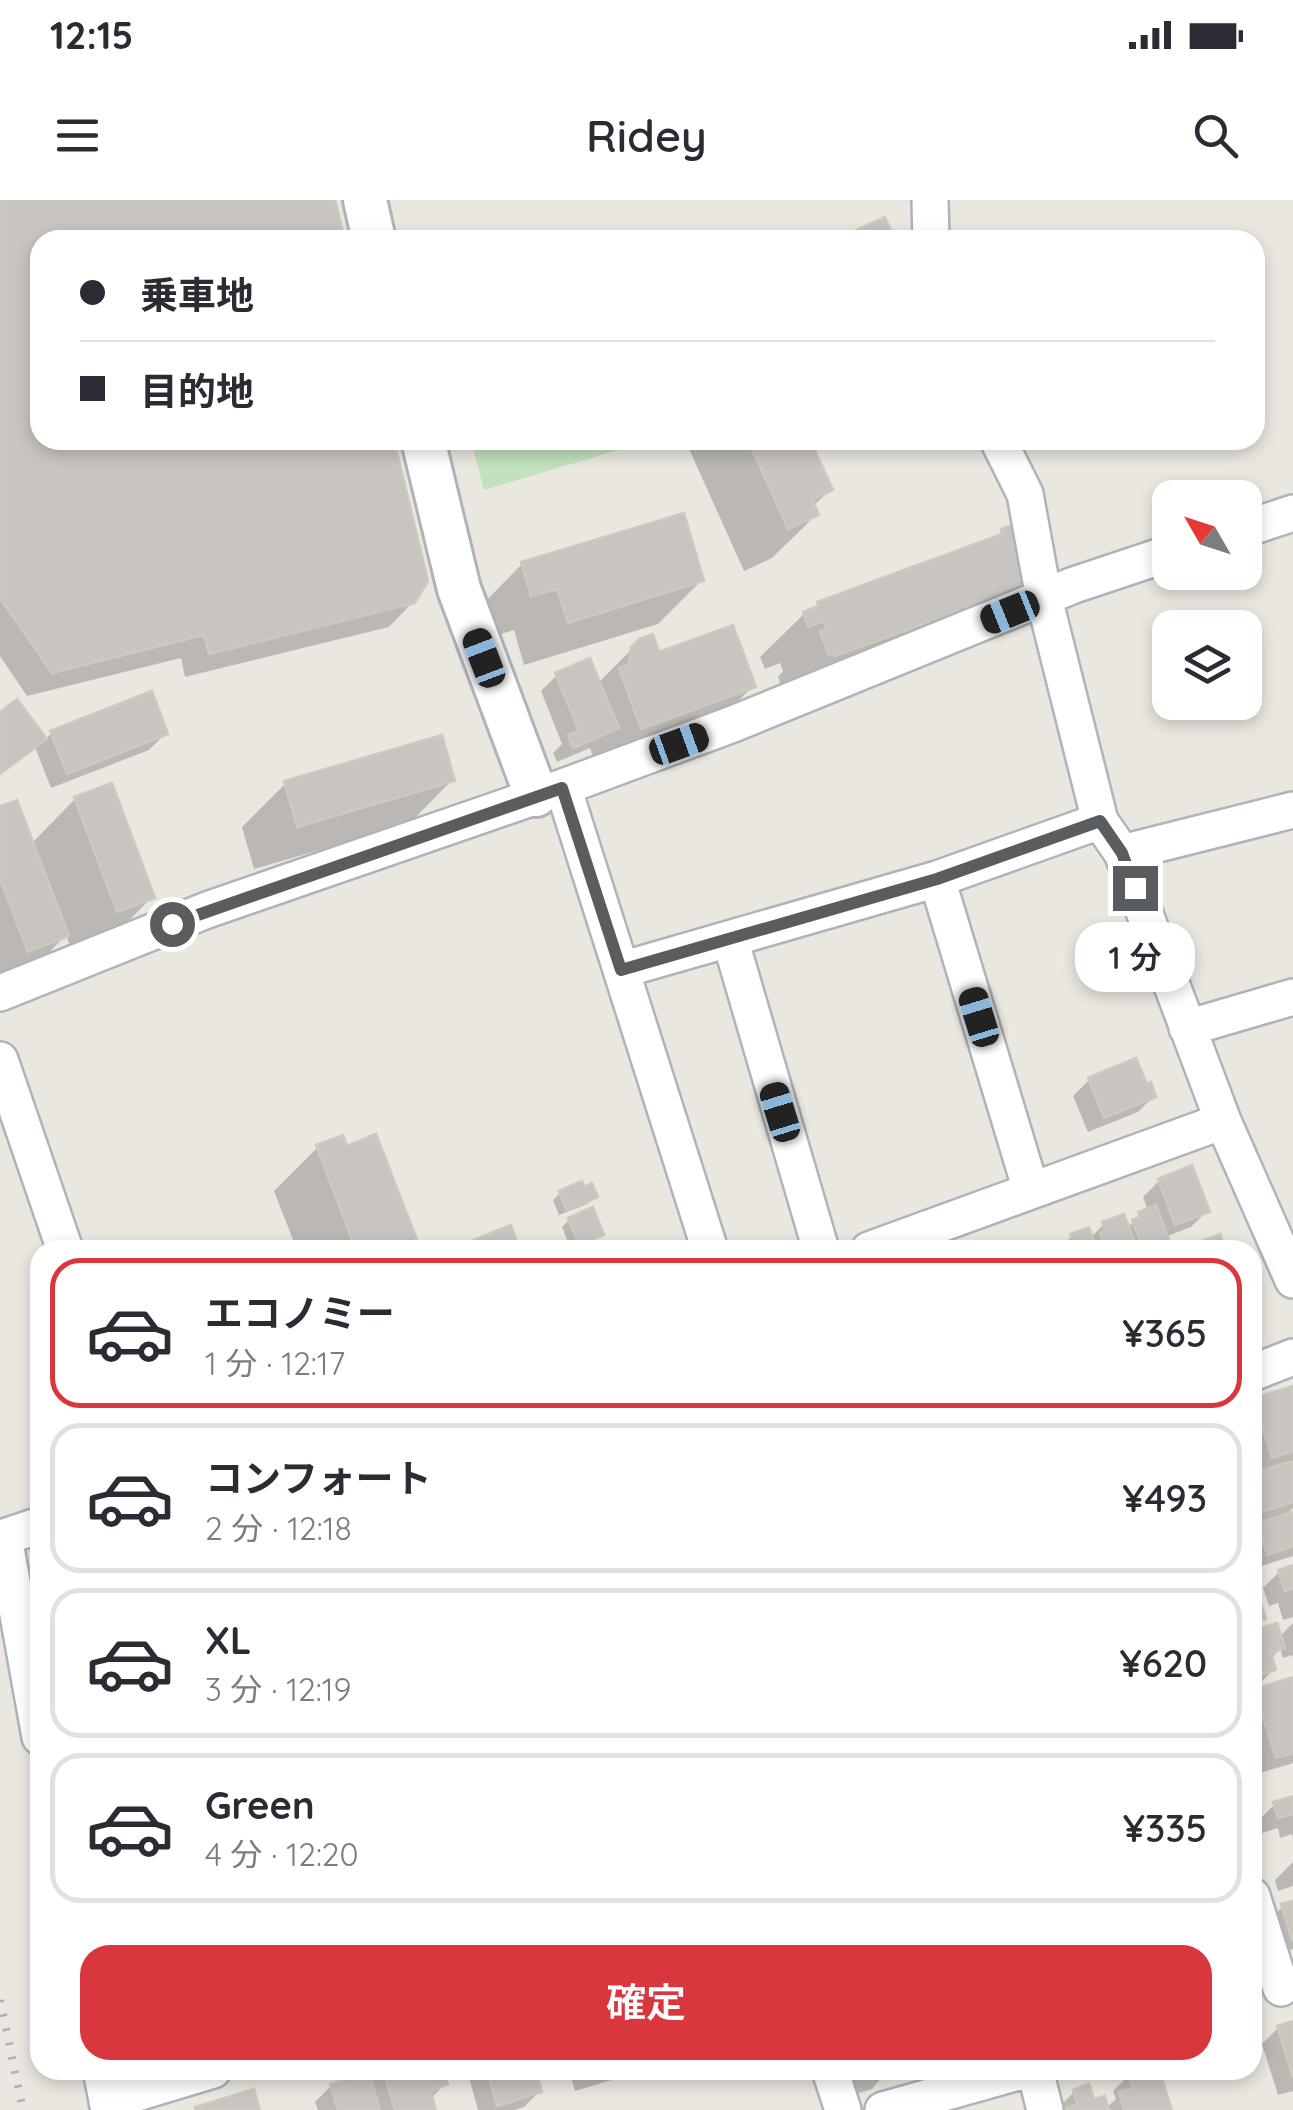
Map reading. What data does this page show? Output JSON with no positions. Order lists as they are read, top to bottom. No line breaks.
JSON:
{"north":"top left","page":{"status":"12:15","header":"Ridey","banner":["乗車地","目的地"],"bubble":"1 分","list":[{"name":"エコノミー","note":"1 分 · 12:17","value":"¥365"},{"name":"コンフォート","note":"2 分 · 12:18","value":"¥493"},{"name":"XL","note":"3 分 · 12:19","value":"¥620"},{"name":"Green","note":"4 分 · 12:20","value":"¥335"}],"buttons":"確定"}}
